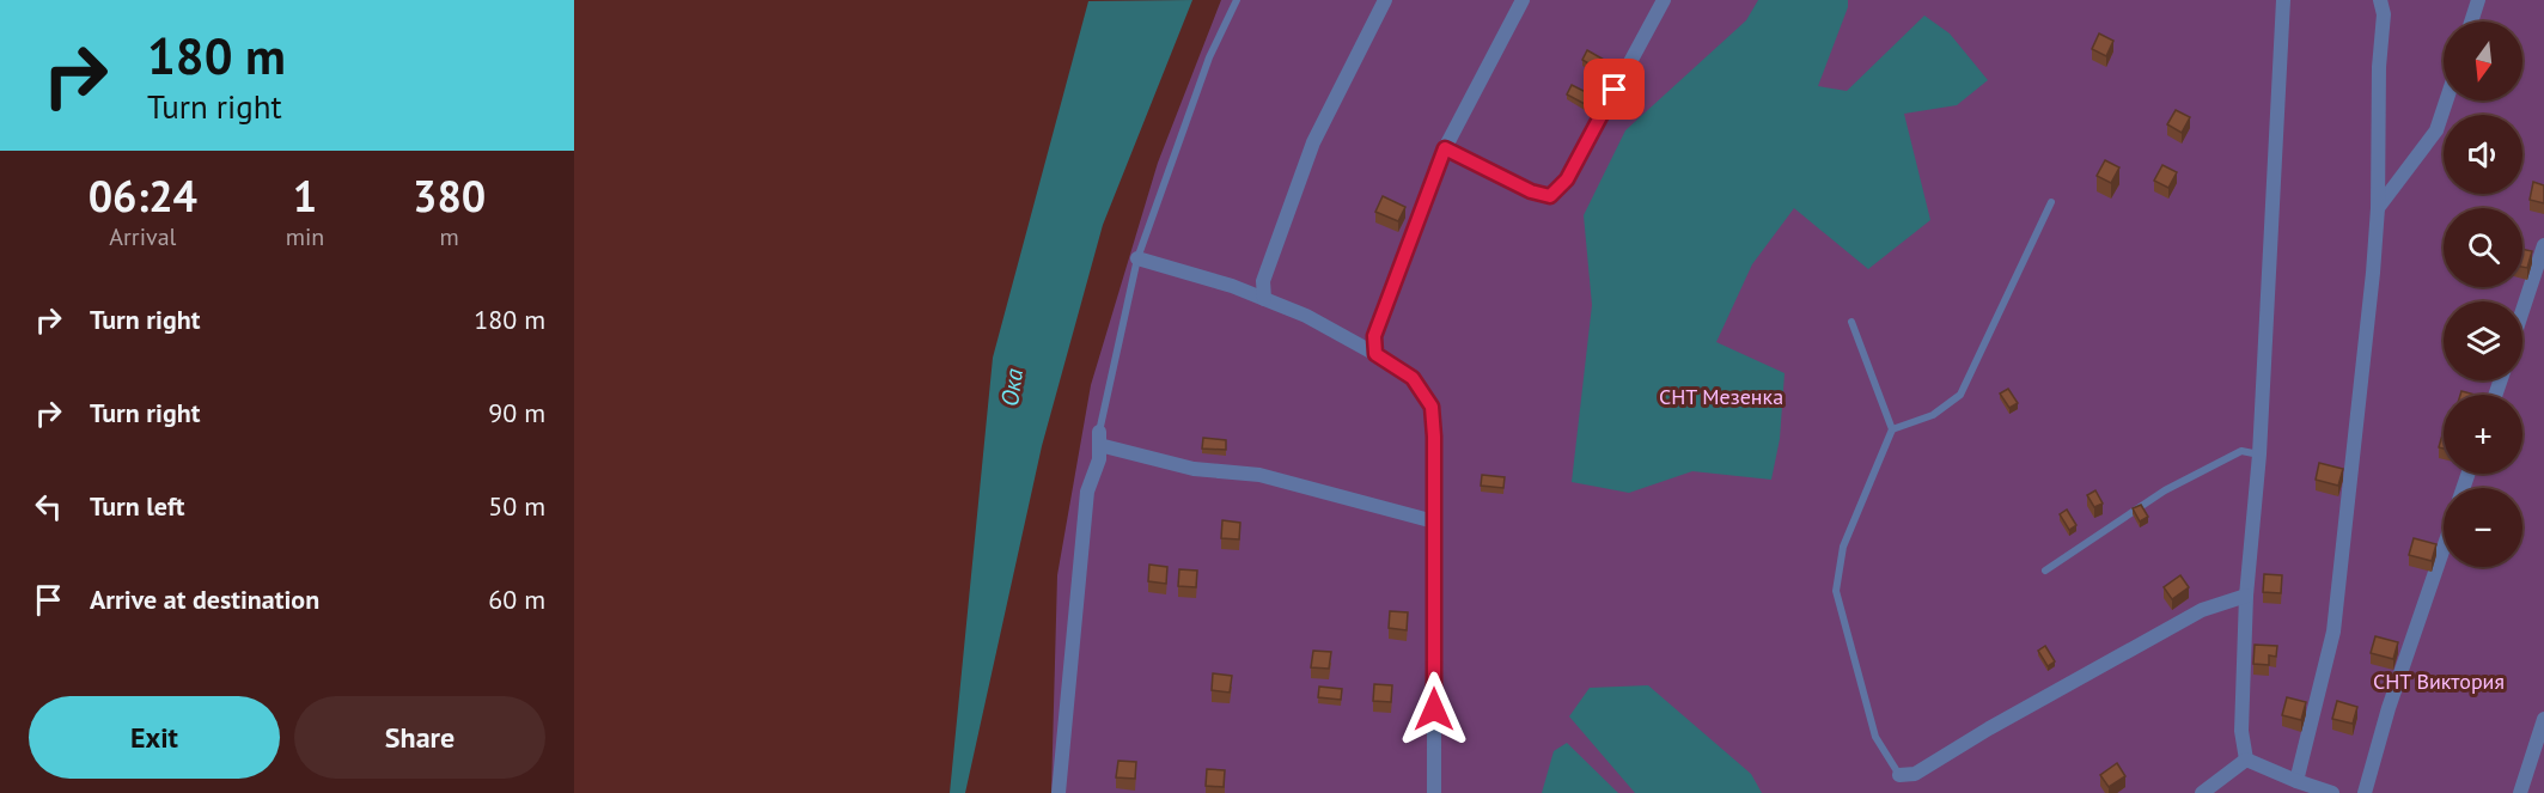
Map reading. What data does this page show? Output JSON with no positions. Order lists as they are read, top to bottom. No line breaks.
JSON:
{"water":["Ока"],"parks":["СНТ Мезенка","СНТ Виктория"],"north":"bottom","page":{"turn":["180 m","Turn right"],"map_buttons":["+","−"],"eta":["06:24","Arrival","1","min","380","m"],"list":[{"name":"Turn right","value":"180 m"},{"name":"Turn right","value":"90 m"},{"name":"Turn left","value":"50 m"},{"name":"Arrive at destination","value":"60 m"}],"buttons":["Exit","Share"]}}
